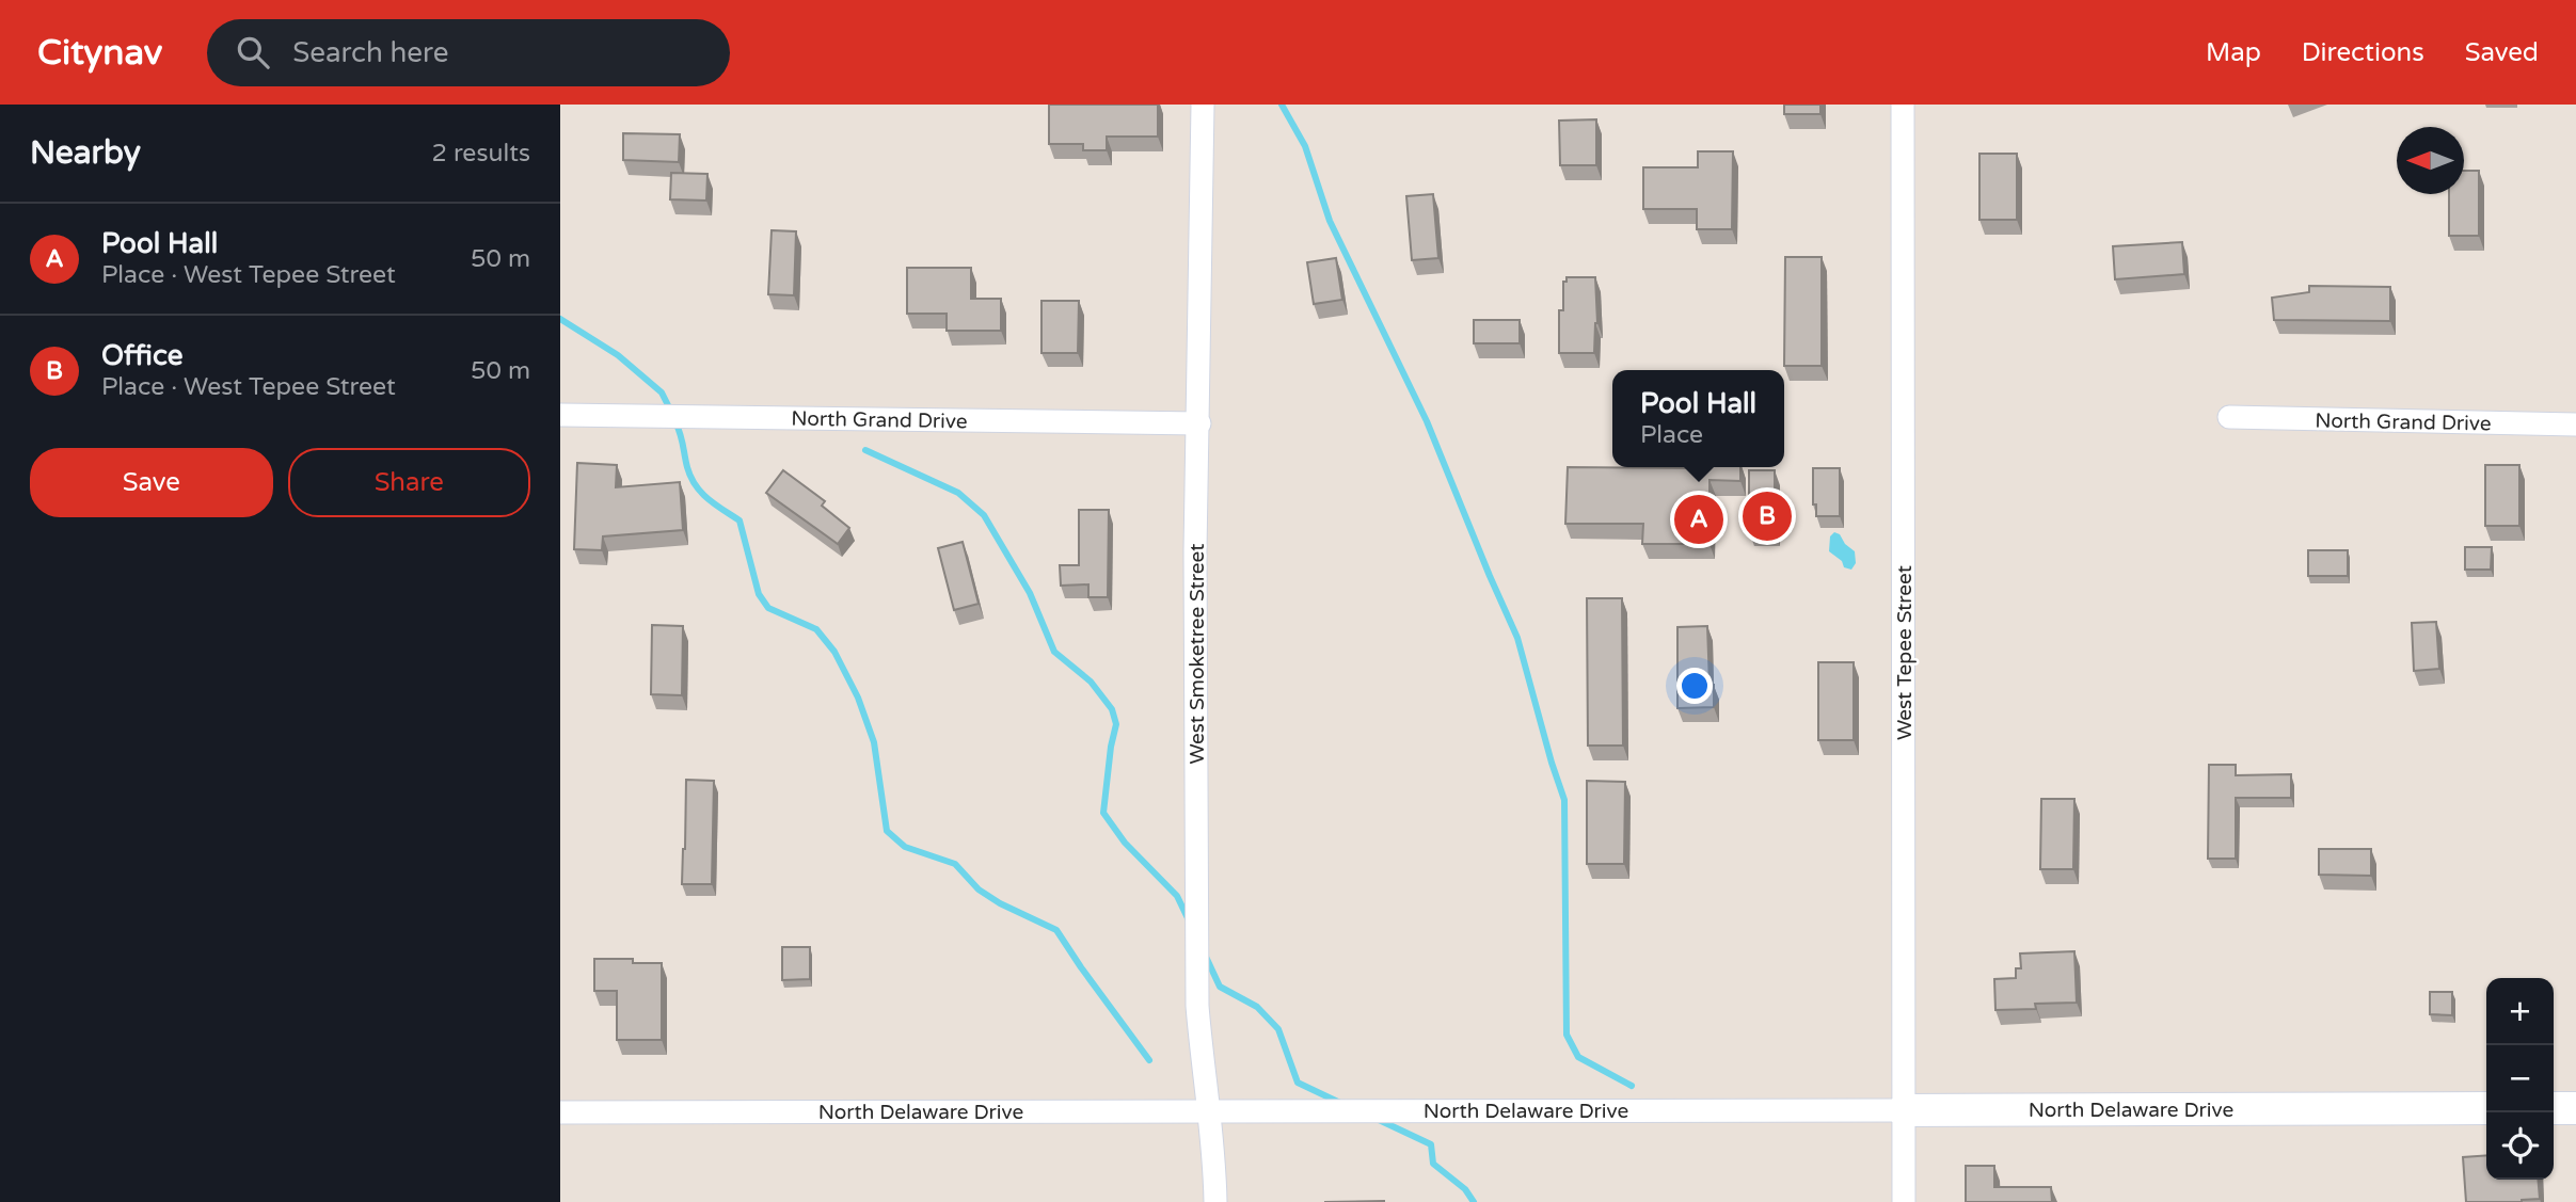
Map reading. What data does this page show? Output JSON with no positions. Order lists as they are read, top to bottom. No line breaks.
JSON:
{"streets":{"street":["North Grand Drive","West Tepee Street","West Smoketree Street","North Delaware Drive"]},"crossings":[["North Grand Drive","West Smoketree Street"],["West Tepee Street","North Delaware Drive"],["West Smoketree Street","North Delaware Drive"]],"north":"left","page":{"header":"Citynav","search":"Search here","nav":["Map","Directions","Saved"],"heading":["Nearby","2 results"],"list":[{"mark":"A","name":"Pool Hall","note":"Place · West Tepee Street","value":"50 m"},{"mark":"B","name":"Office","note":"Place · West Tepee Street","value":"50 m"}],"popup":["Pool Hall","Place"],"buttons":["Save","Share"],"pins":["B","A"],"map_buttons":["+","−"]}}
